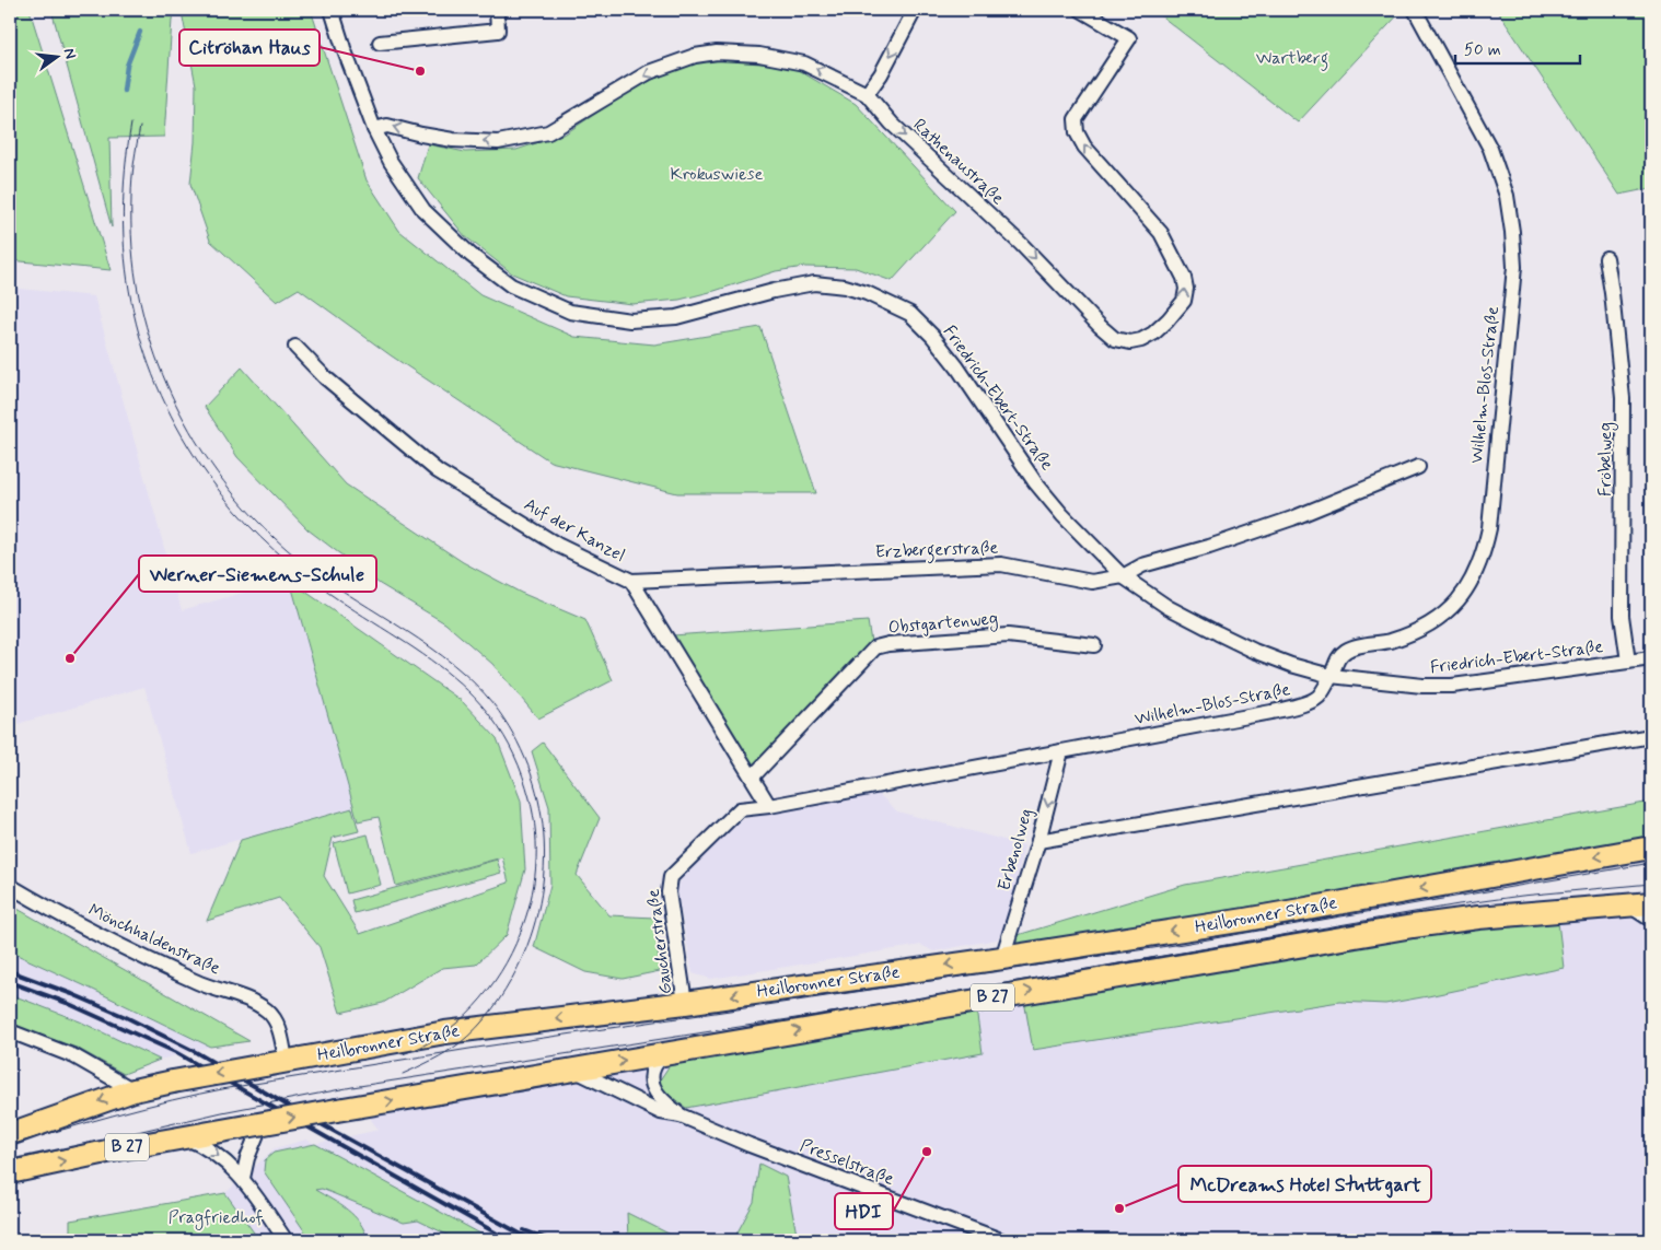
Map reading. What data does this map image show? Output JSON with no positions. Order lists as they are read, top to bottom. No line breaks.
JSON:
{"streets":{"main road":["Heilbronner Straße","B 27"],"street":["Rathenaustraße","Wilhelm-Blos-Straße","Friedrich-Ebert-Straße","Fröbelweg","Auf der Kanzel","Erzbergerstraße","Obstgartenweg","Erbenolweg","Mönchhaldenstraße","Gaucherstraße","Presselstraße"]},"crossings":[["Rathenaustraße","Friedrich-Ebert-Straße"],["Wilhelm-Blos-Straße","Friedrich-Ebert-Straße"],["Wilhelm-Blos-Straße","Auf der Kanzel"],["Wilhelm-Blos-Straße","Erbenolweg"],["Wilhelm-Blos-Straße","Gaucherstraße"],["Friedrich-Ebert-Straße","Fröbelweg"],["Friedrich-Ebert-Straße","Erzbergerstraße"],["Auf der Kanzel","Erzbergerstraße"],["Auf der Kanzel","Obstgartenweg"],["Erbenolweg","Heilbronner Straße"],["Heilbronner Straße","Mönchhaldenstraße"],["Heilbronner Straße","Gaucherstraße"],["Heilbronner Straße","Presselstraße"]],"one_way":["Erbenolweg"],"parks":["Wartberg","Krokuswiese","Pragfriedhof"],"places":["Citröhan Haus","Werner-Siemens-Schule","HDI","McDreams Hotel Stuttgart"],"scale_bar":"50 m","north":"right"}
